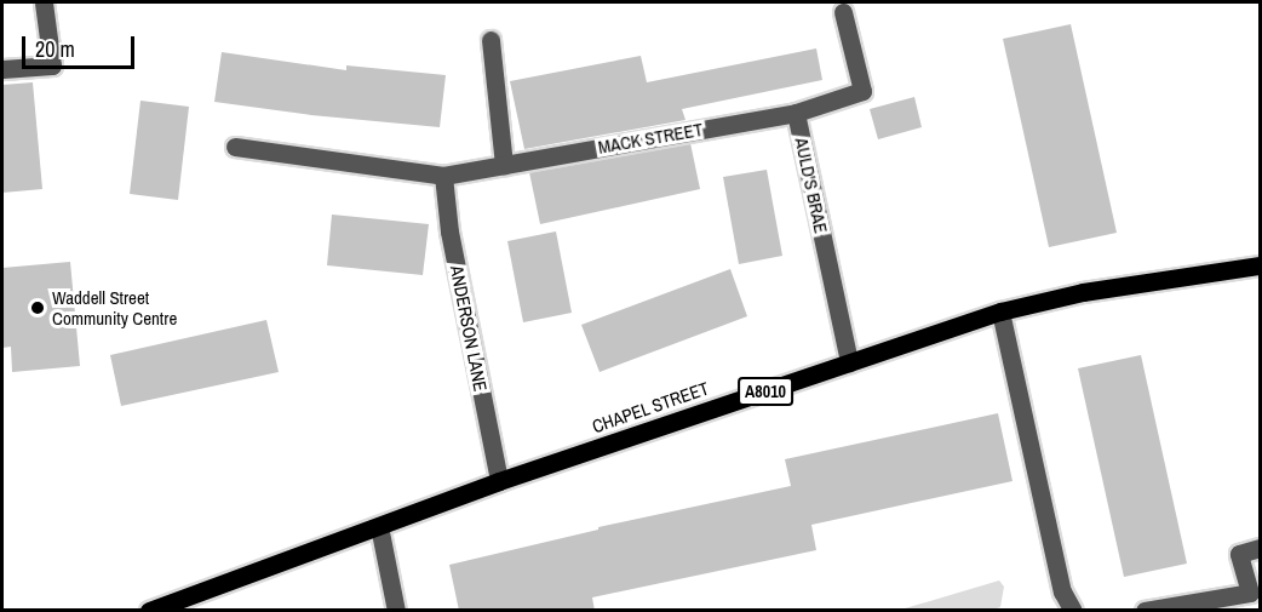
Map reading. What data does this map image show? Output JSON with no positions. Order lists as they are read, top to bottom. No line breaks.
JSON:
{"streets":{"main road":["A8010","CHAPEL STREET"],"street":["MACK STREET","AULD'S BRAE","ANDERSON LANE"]},"crossings":[["MACK STREET","AULD'S BRAE"],["MACK STREET","ANDERSON LANE"],["AULD'S BRAE","CHAPEL STREET"],["ANDERSON LANE","CHAPEL STREET"]],"places":["Waddell Street Community Centre"],"scale_bar":"20 m"}
